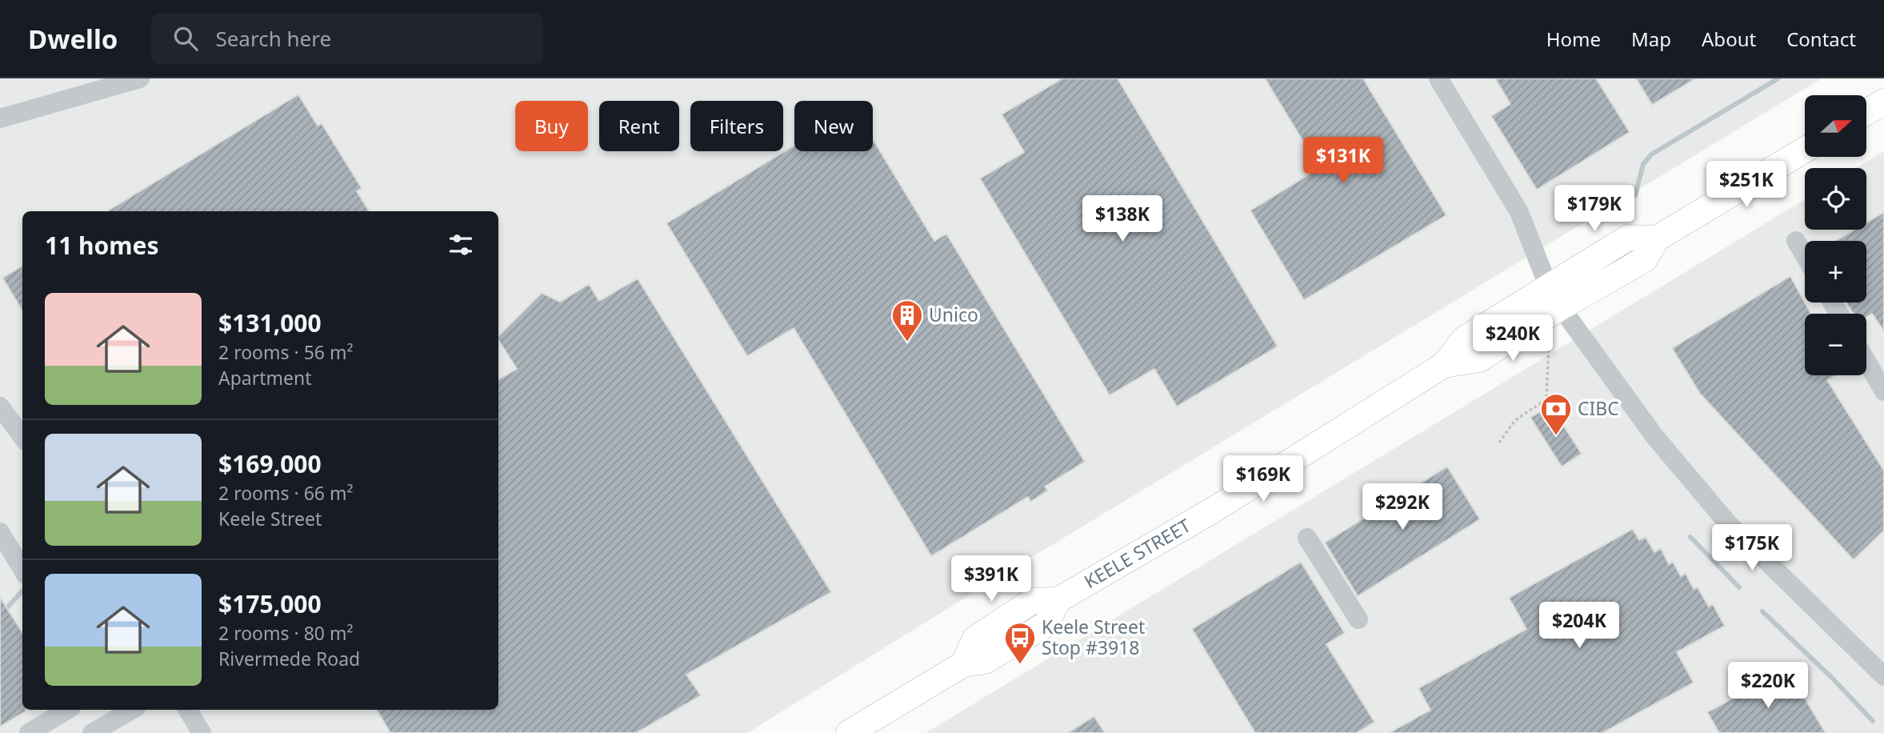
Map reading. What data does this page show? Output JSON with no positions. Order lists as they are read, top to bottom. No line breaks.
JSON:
{"streets":{"main road":["KEELE STREET"]},"places":{"building":["Unico"],"bank":["CIBC"],"bus stop":["Keele Street Stop #3918"]},"north":"right","page":{"header":"Dwello","search":"Search here","nav":["Home","Map","About","Contact"],"map_buttons":["+","−"],"chip":["Buy","Rent","Filters","New"],"price":["$131K","$251K","$179K","$138K","$240K","$169K","$292K","$175K","$391K","$204K","$220K"],"heading":"11 homes","list":[{"name":"$131,000","note":"2 rooms · 56 m² · Apartment"},{"name":"$169,000","note":"2 rooms · 66 m² · Keele Street"},{"name":"$175,000","note":"2 rooms · 80 m² · Rivermede Road"}]}}
